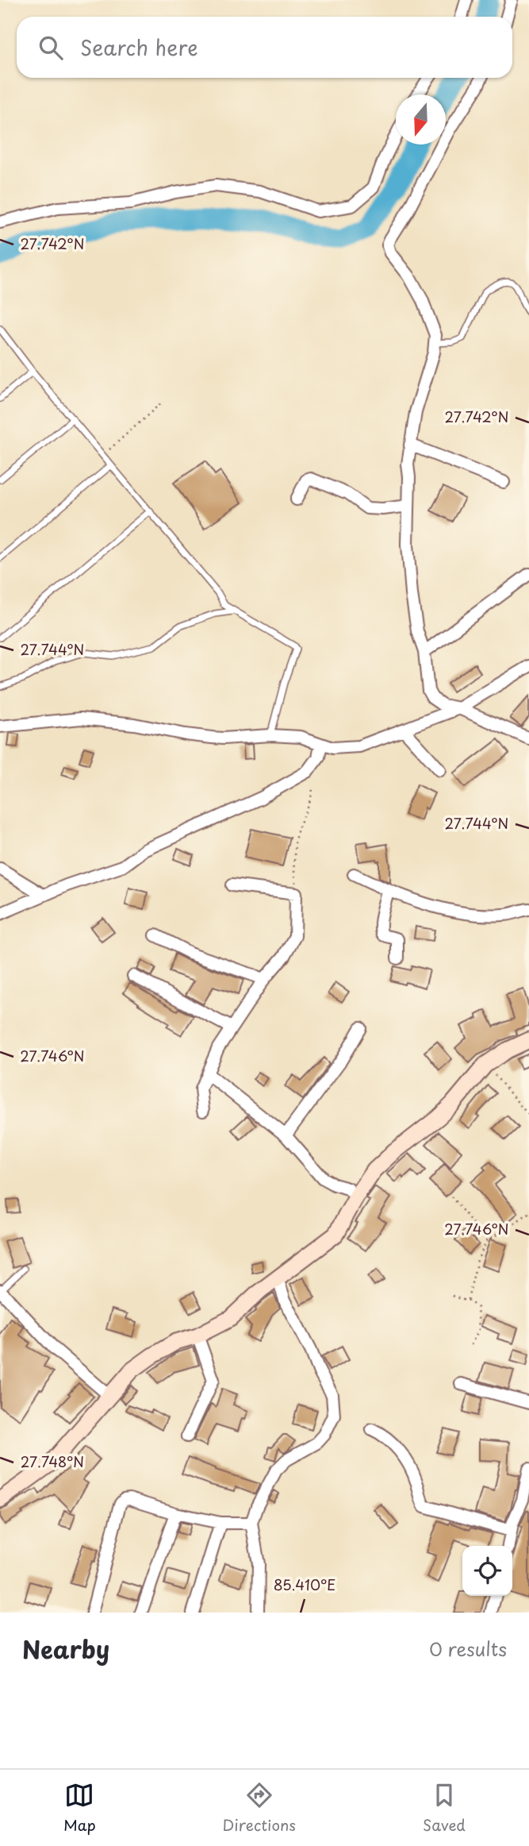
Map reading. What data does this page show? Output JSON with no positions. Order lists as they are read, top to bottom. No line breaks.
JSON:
{"north":"bottom","page":{"search":"Search here","heading":["Nearby","0 results"],"nav":["Map","Directions","Saved"]},"coordinates":["27.742°N","27.744°N","27.746°N","27.748°N","85.410°E"]}
